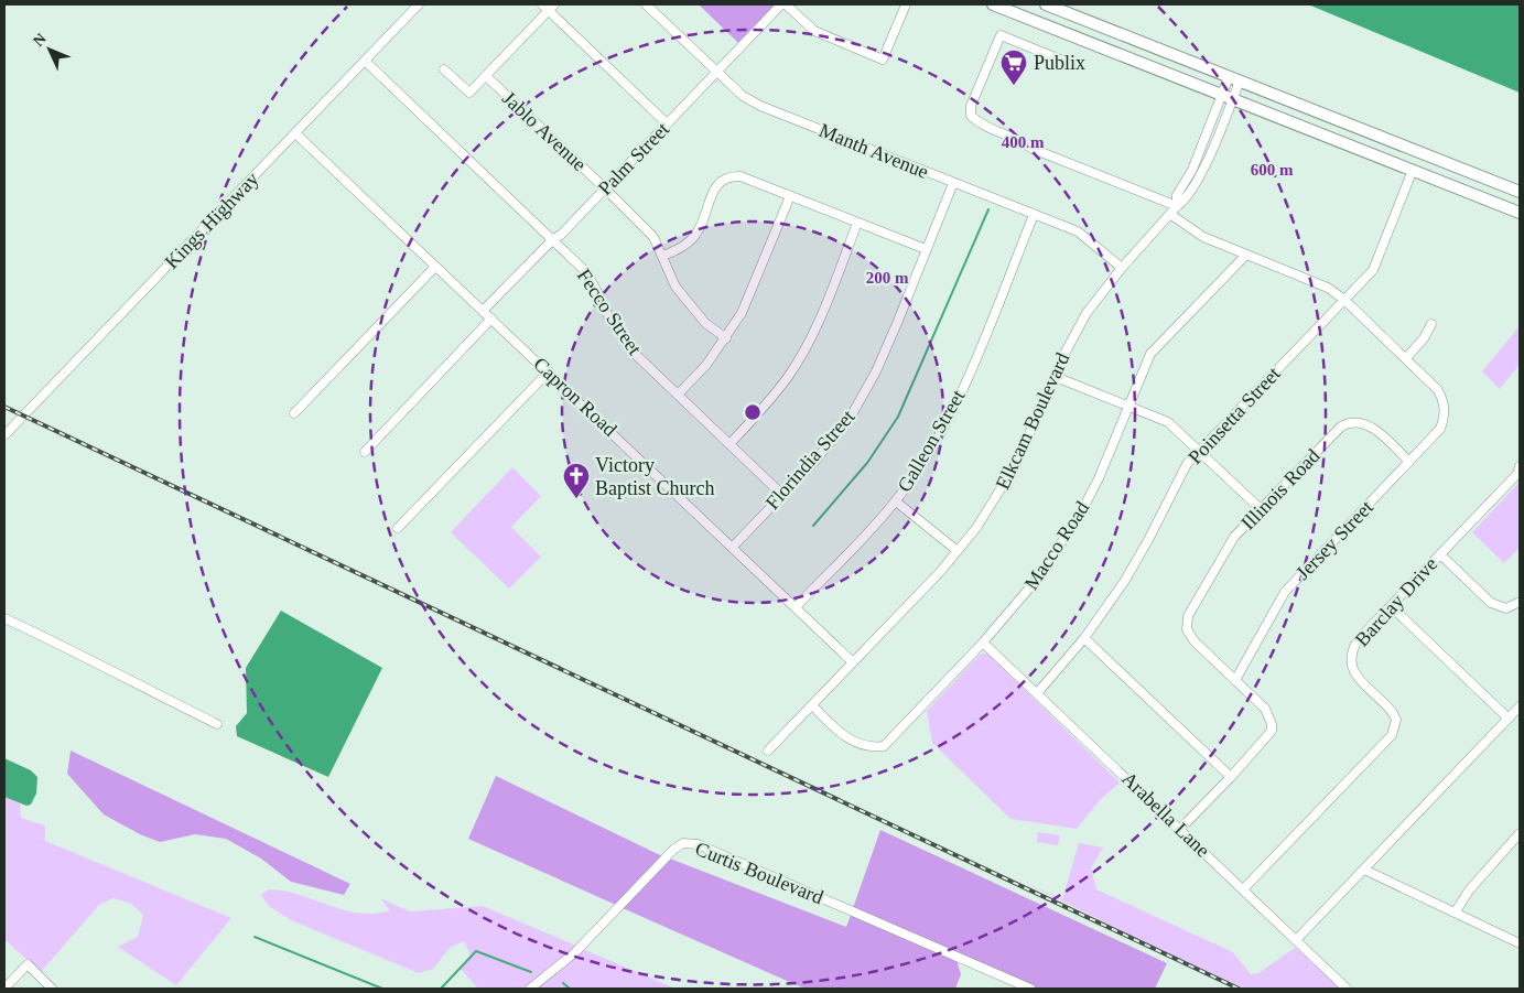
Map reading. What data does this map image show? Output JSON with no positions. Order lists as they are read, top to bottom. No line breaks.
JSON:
{"streets":{"street":["Jablo Avenue","Manth Avenue","Palm Street","Kings Highway","Fecco Street","Capron Road","Poinsetta Street","Elkcam Boulevard","Galleon Street","Florindia Street","Illinois Road","Jersey Street","Macco Road","Barclay Drive","Arabella Lane","Curtis Boulevard"]},"crossings":[["Jablo Avenue","Palm Street"],["Manth Avenue","Palm Street"],["Manth Avenue","Elkcam Boulevard"],["Manth Avenue","Galleon Street"],["Manth Avenue","Florindia Street"],["Palm Street","Fecco Street"],["Palm Street","Capron Road"],["Kings Highway","Fecco Street"],["Kings Highway","Capron Road"],["Fecco Street","Florindia Street"],["Capron Road","Elkcam Boulevard"],["Capron Road","Galleon Street"],["Capron Road","Florindia Street"],["Poinsetta Street","Arabella Lane"],["Elkcam Boulevard","Macco Road"],["Illinois Road","Jersey Street"],["Macco Road","Arabella Lane"],["Barclay Drive","Arabella Lane"]],"places":{"supermarket":["Publix"],"church":["Victory Baptist Church"]},"north":"top left","rings":["400 m","600 m","200 m"]}
